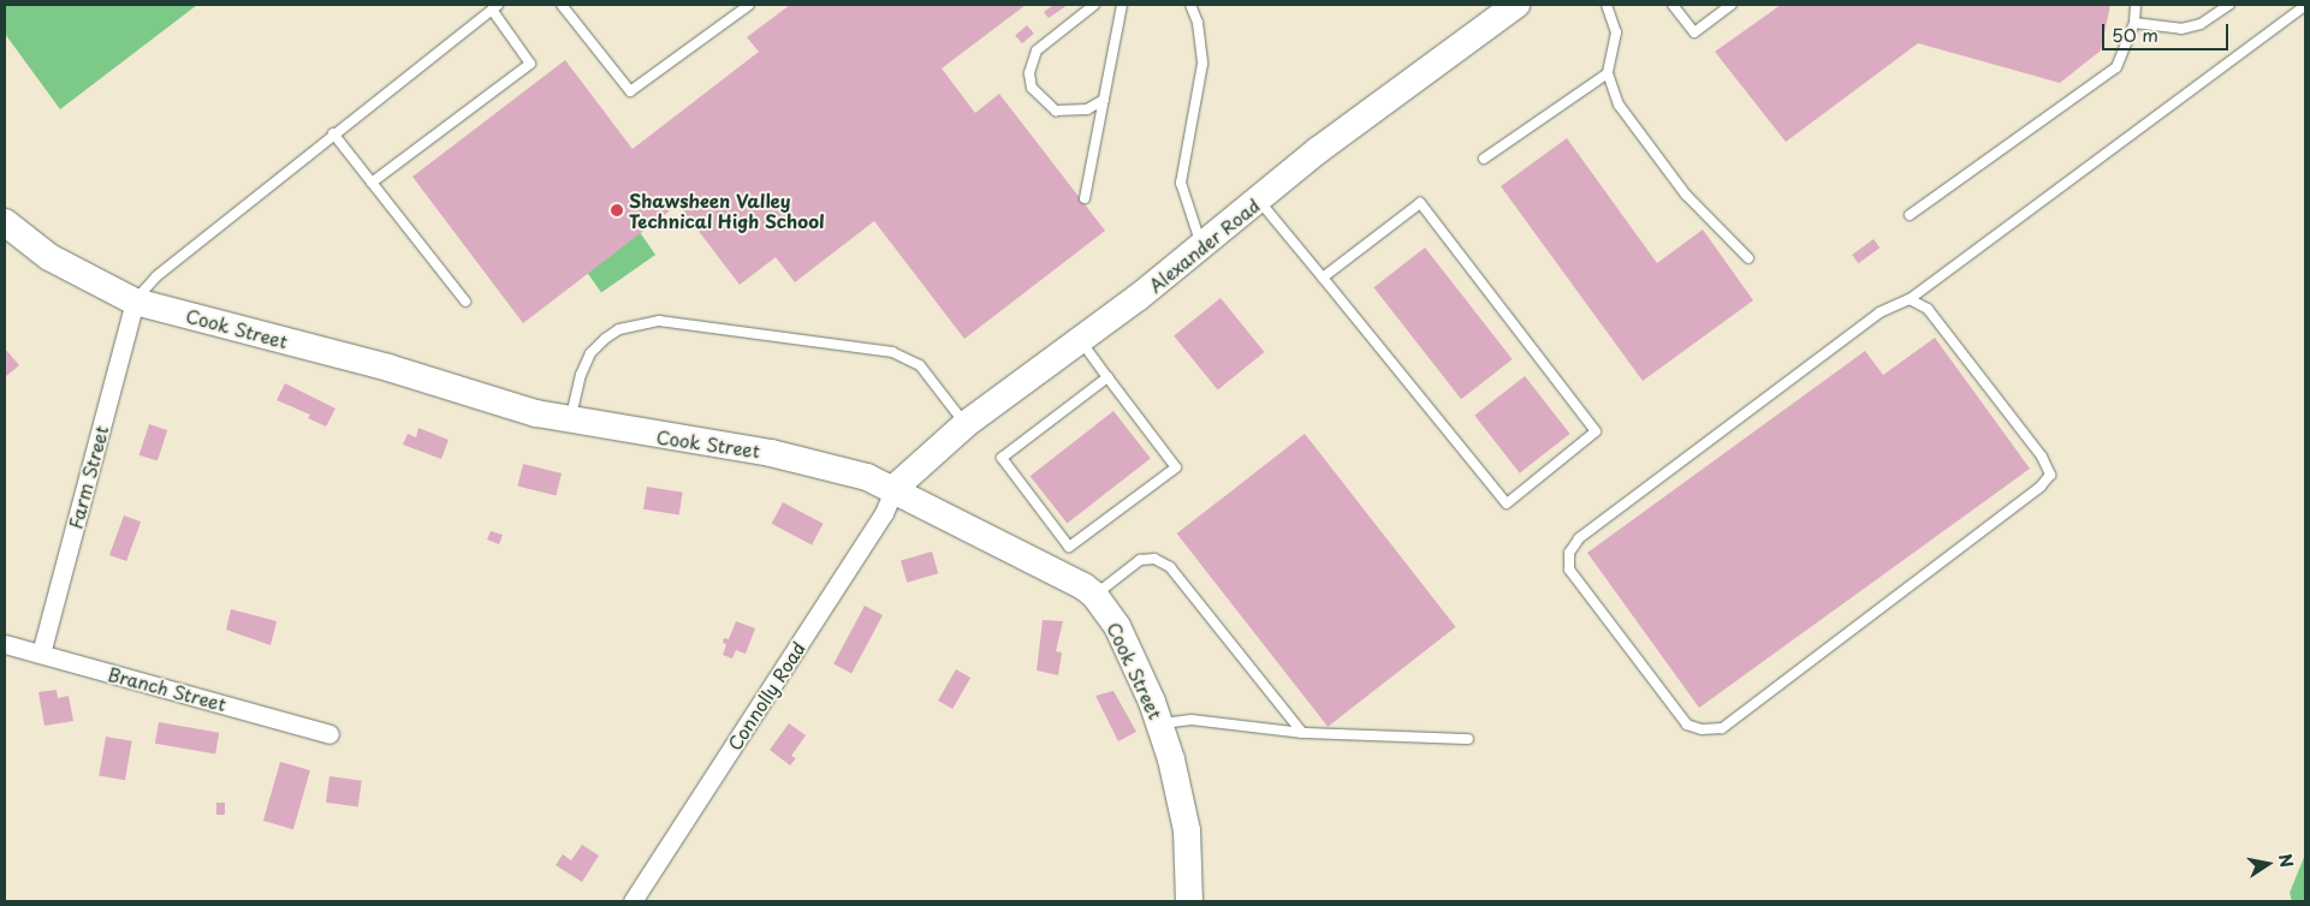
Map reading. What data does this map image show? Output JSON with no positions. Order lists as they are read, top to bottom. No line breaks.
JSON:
{"streets":{"street":["Alexander Road","Cook Street","Farm Street","Branch Street","Connolly Road"]},"crossings":[["Alexander Road","Cook Street"],["Alexander Road","Connolly Road"],["Cook Street","Farm Street"],["Cook Street","Connolly Road"],["Farm Street","Branch Street"]],"places":["Shawsheen Valley Technical High School"],"scale_bar":"50 m","north":"right"}
